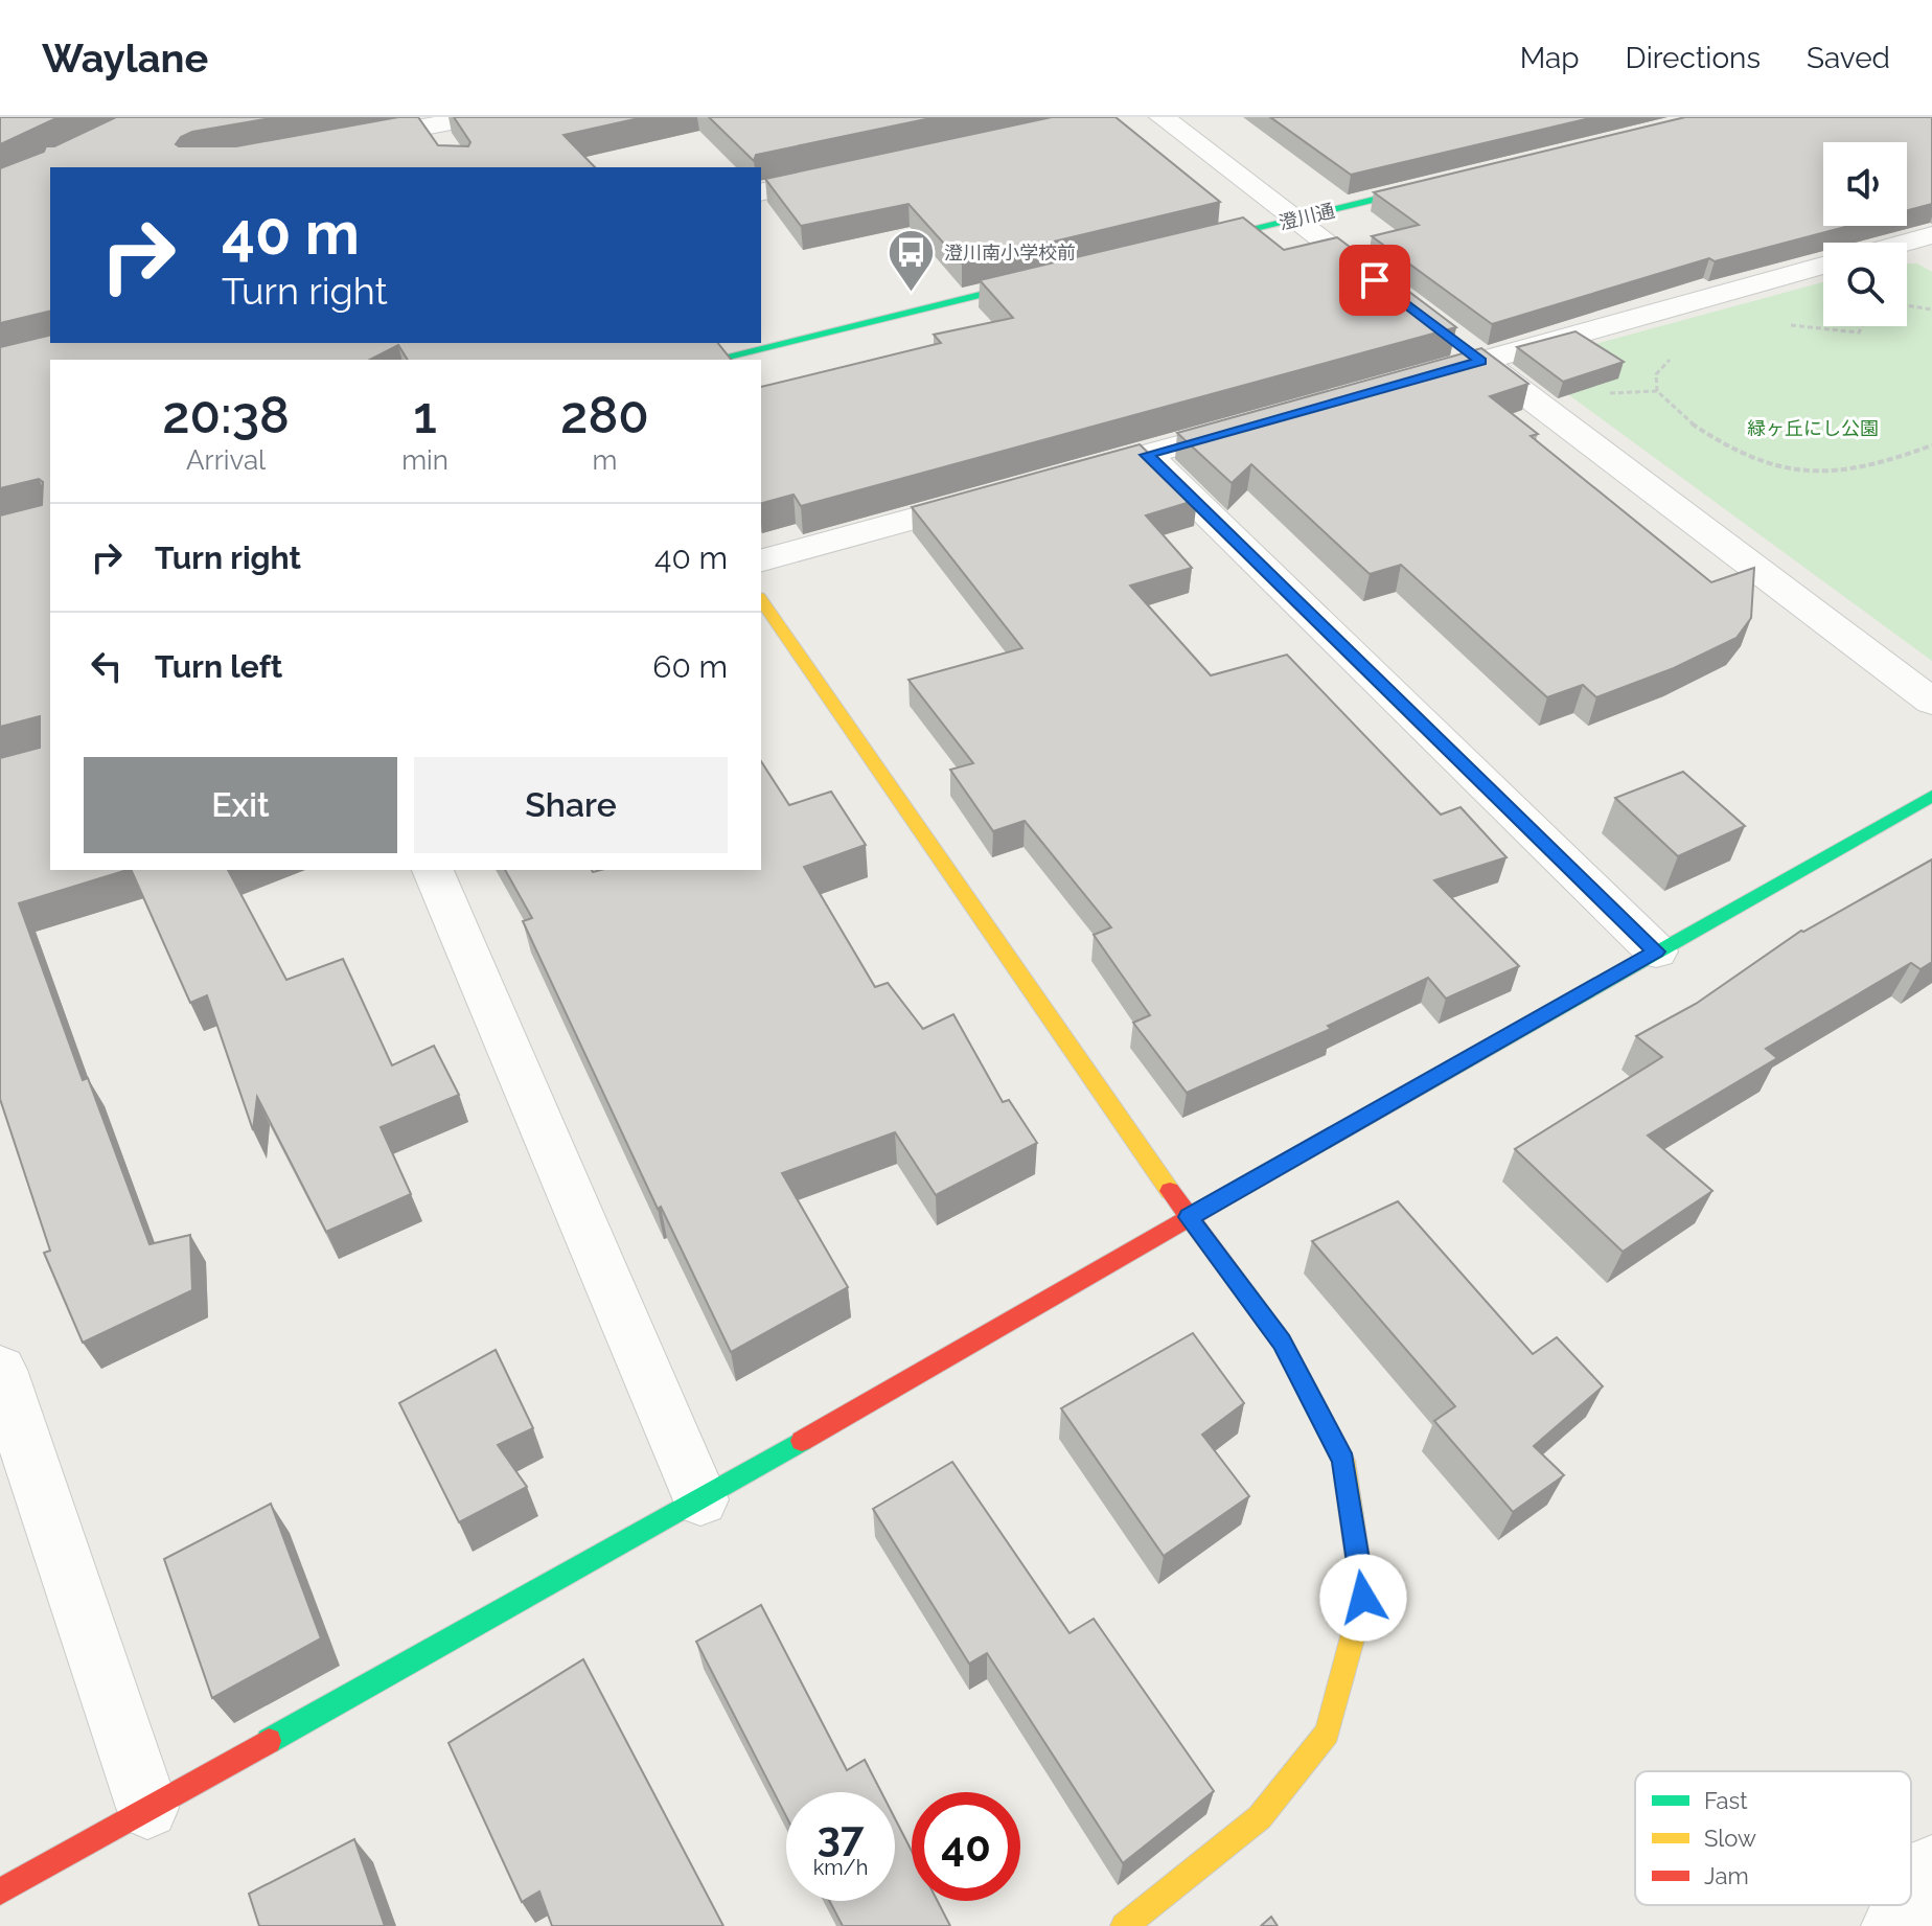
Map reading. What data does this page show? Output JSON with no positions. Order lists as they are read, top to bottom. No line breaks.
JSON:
{"streets":{"street":["澄川通"]},"parks":["緑ヶ丘にし公園"],"places":{"bus stop":["澄川南小学校前"]},"legend":["Fast","Slow","Jam"],"page":{"header":"Waylane","nav":["Map","Directions","Saved"],"turn":["40 m","Turn right"],"eta":["20:38","Arrival","1","min","280","m"],"list":[{"name":"Turn right","value":"40 m"},{"name":"Turn left","value":"60 m"}],"buttons":["Exit","Share"],"speed":"37 km/h","limit":"40"}}
